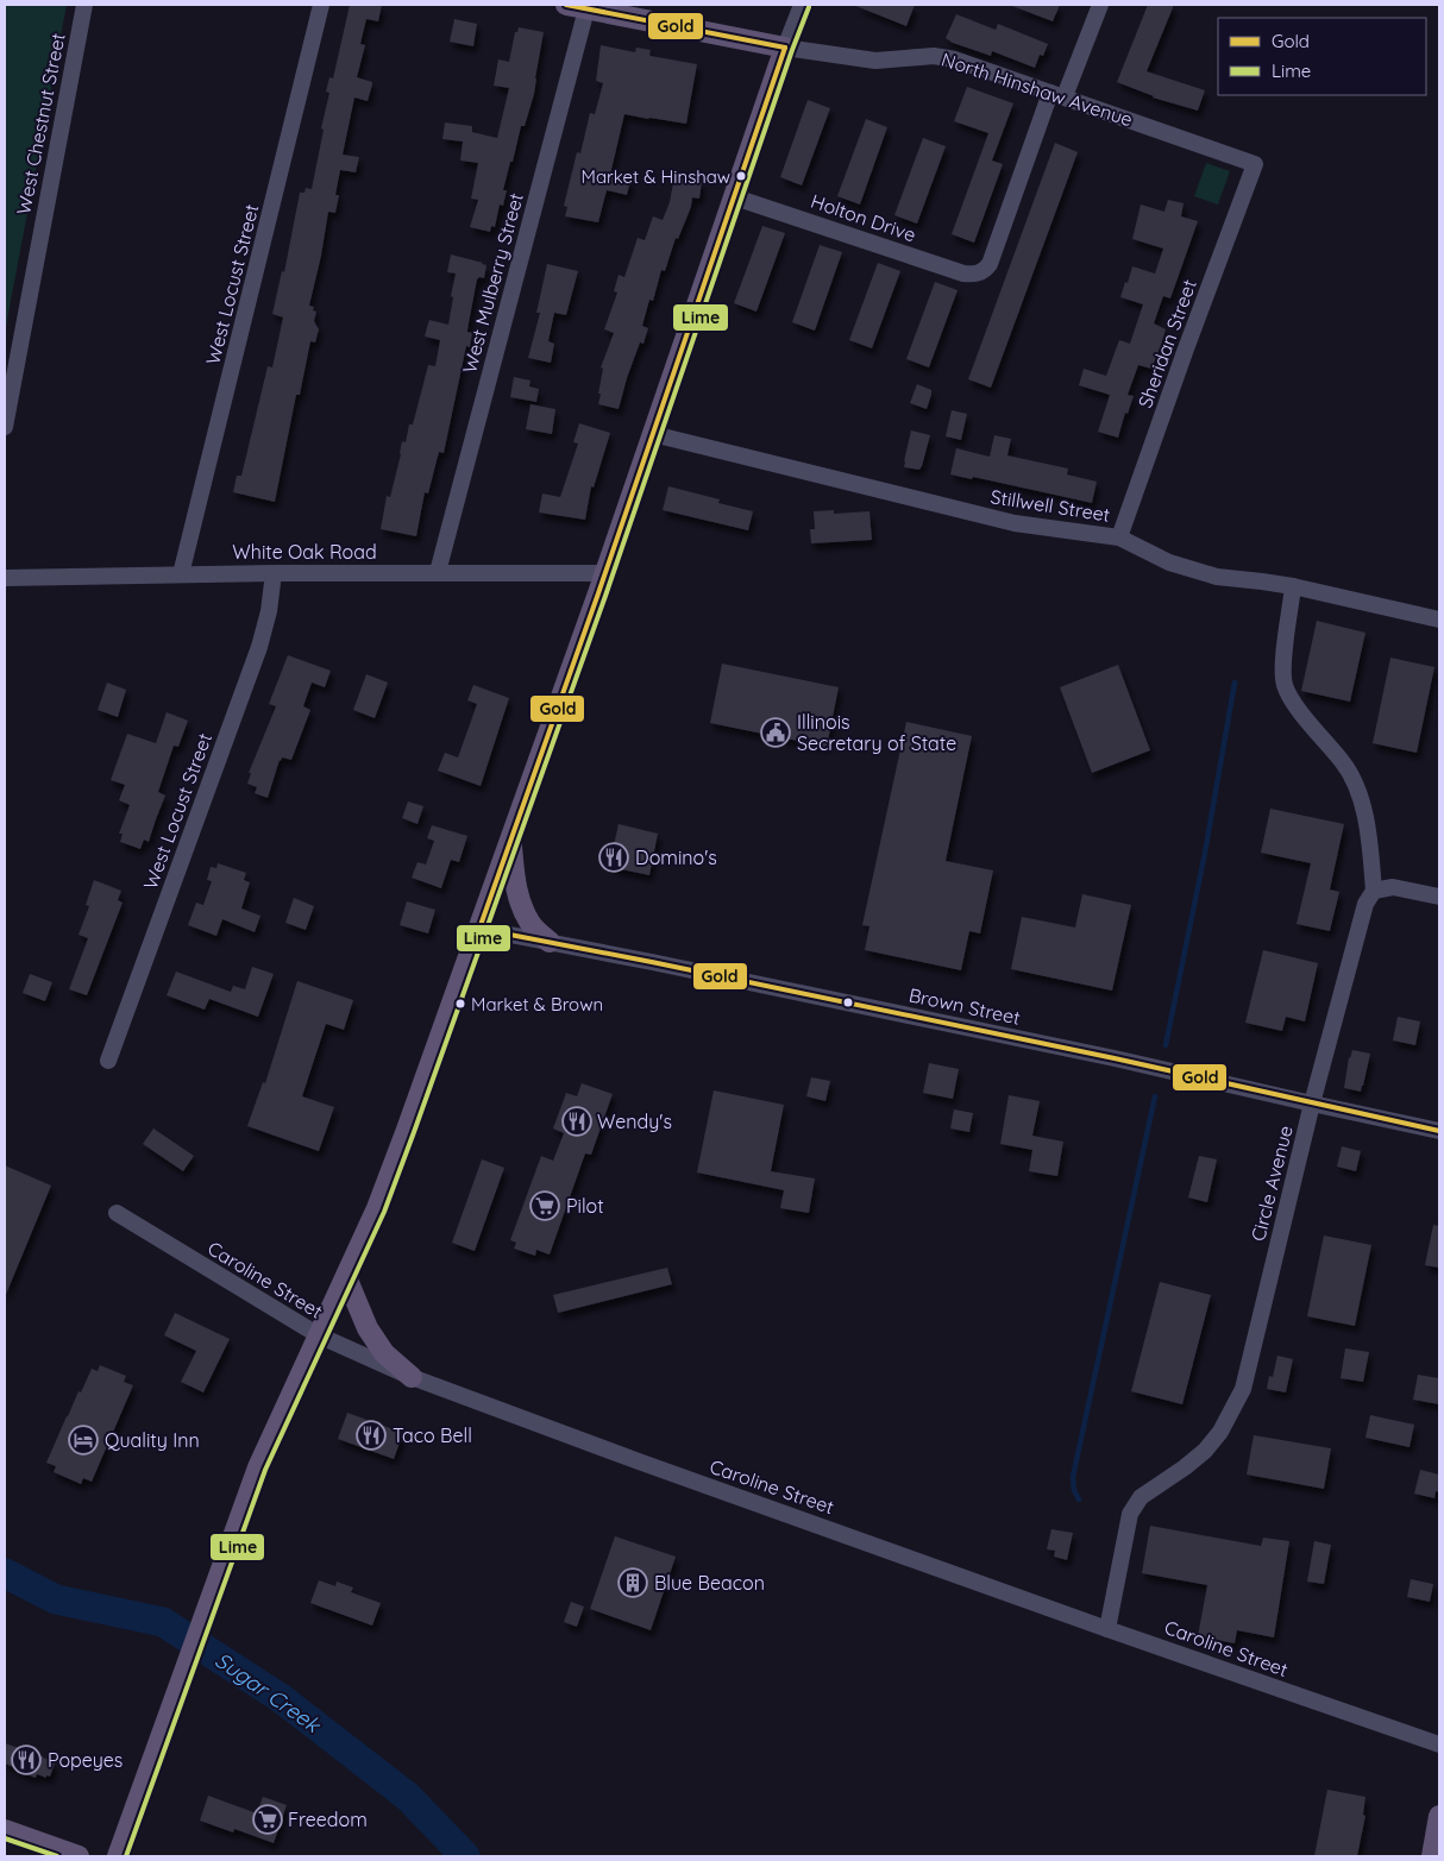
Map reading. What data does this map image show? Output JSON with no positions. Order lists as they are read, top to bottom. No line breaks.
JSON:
{"streets":{"main road":["North Hinshaw Avenue"],"street":["West Chestnut Street","Holton Drive","West Mulberry Street","West Locust Street","Sheridan Street","Stillwell Street","White Oak Road","Brown Street","Circle Avenue","Caroline Street"]},"crossings":[["North Hinshaw Avenue","Holton Drive"],["North Hinshaw Avenue","West Mulberry Street"],["North Hinshaw Avenue","Sheridan Street"],["West Mulberry Street","White Oak Road"],["West Locust Street","White Oak Road"],["Sheridan Street","Stillwell Street"],["Stillwell Street","Circle Avenue"],["Brown Street","Circle Avenue"],["Circle Avenue","Caroline Street"]],"water":["Sugar Creek"],"places":{"other":["Market & Hinshaw","Market & Brown"],"public building":["Illinois Secretary of State"],"restaurant":["Domino's","Wendy's","Taco Bell","Popeyes"],"supermarket":["Pilot","Freedom"],"hotel":["Quality Inn"],"building":["Blue Beacon"]},"lines":["transit line Gold","transit line Lime"],"legend":["Gold","Lime"]}
